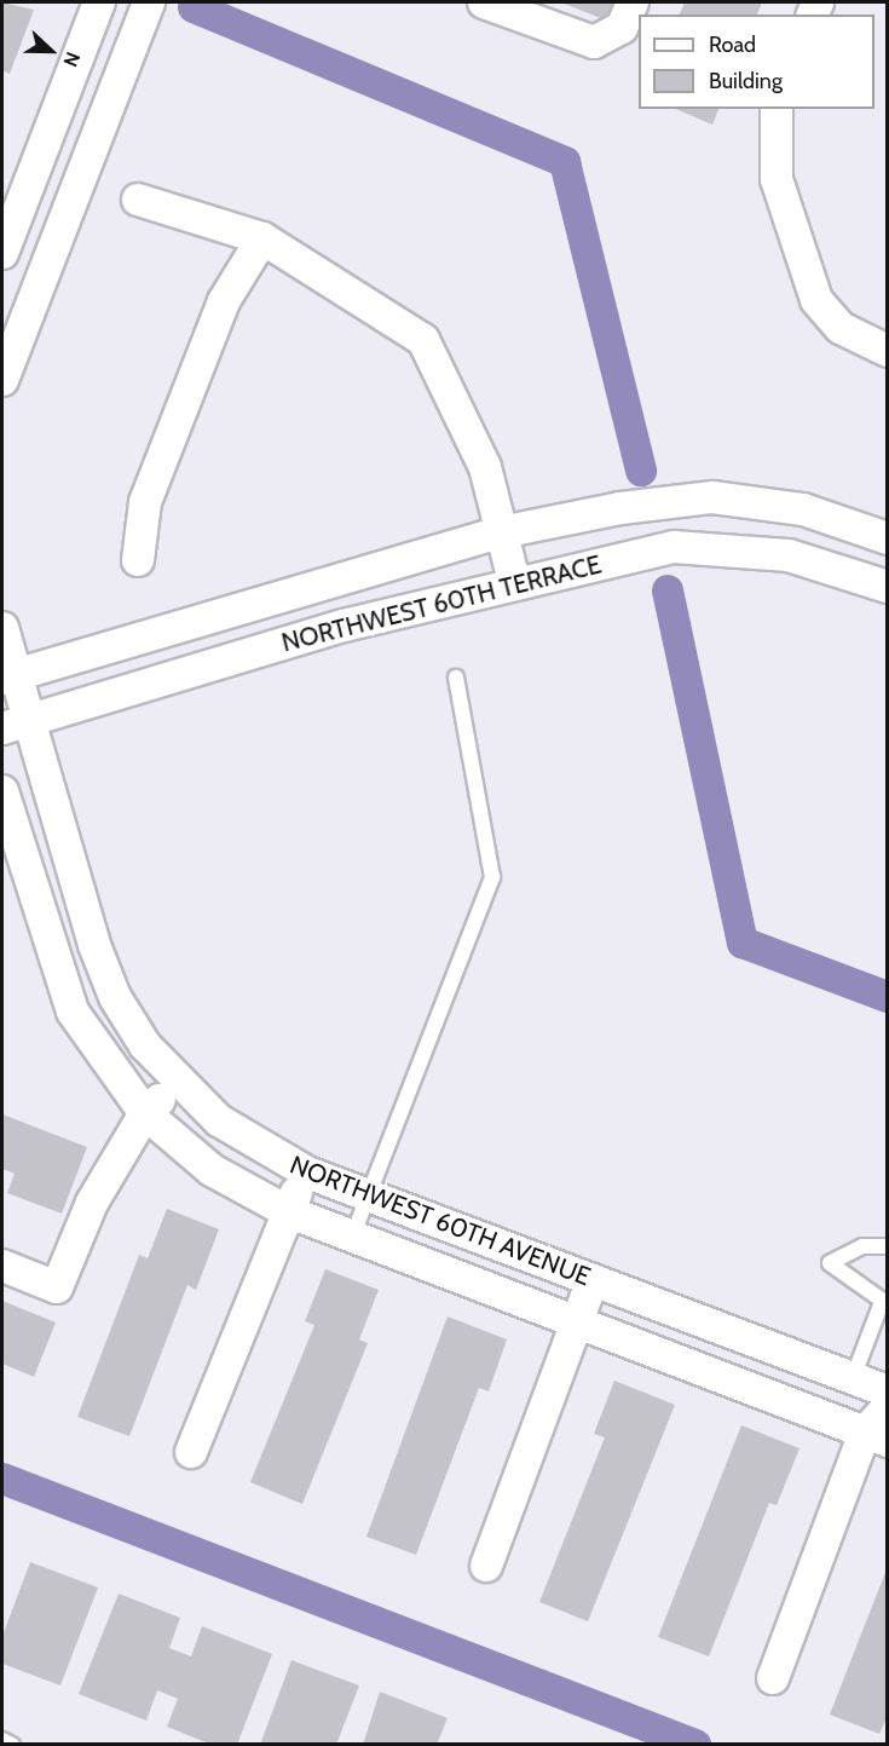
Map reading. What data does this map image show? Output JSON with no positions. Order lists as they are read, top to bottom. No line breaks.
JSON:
{"streets":{"street":["NORTHWEST 60TH TERRACE","NORTHWEST 60TH AVENUE"]},"crossings":[["NORTHWEST 60TH TERRACE","NORTHWEST 60TH AVENUE"]],"legend":["Road","Building"],"north":"right"}
